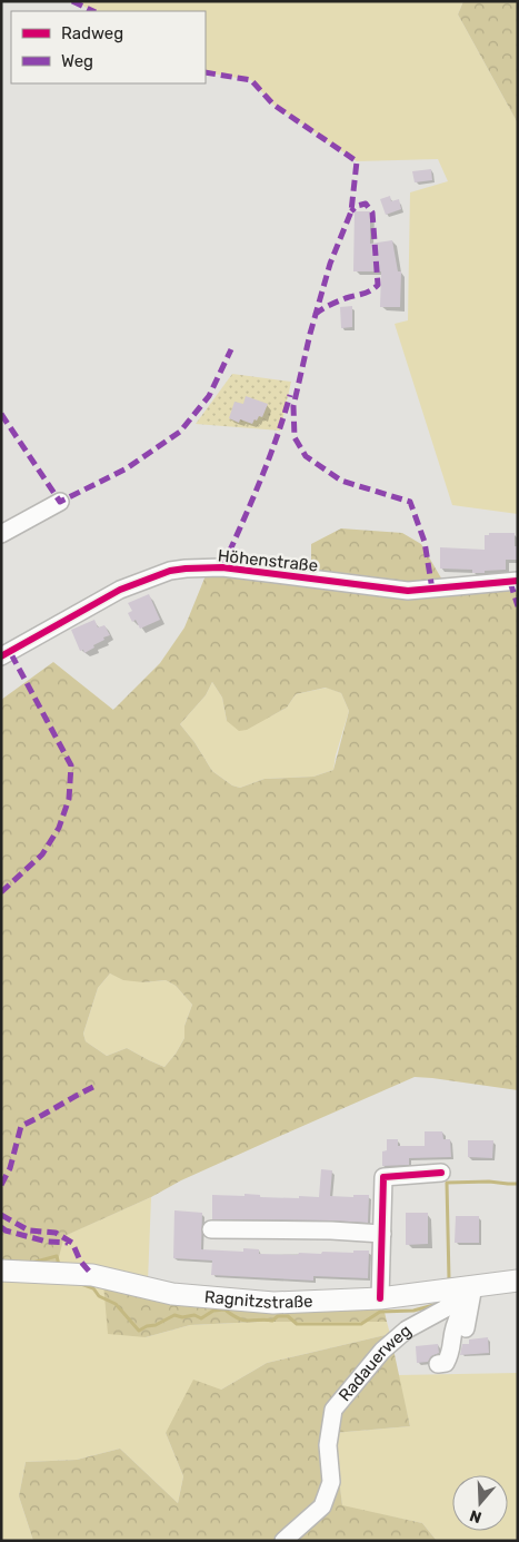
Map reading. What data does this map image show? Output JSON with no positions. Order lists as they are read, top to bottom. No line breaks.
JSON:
{"streets":{"main road":["Ragnitzstraße"],"street":["Höhenstraße","Radauerweg"]},"crossings":[["Ragnitzstraße","Radauerweg"]],"legend":["Radweg","Weg"],"north":"bottom"}
